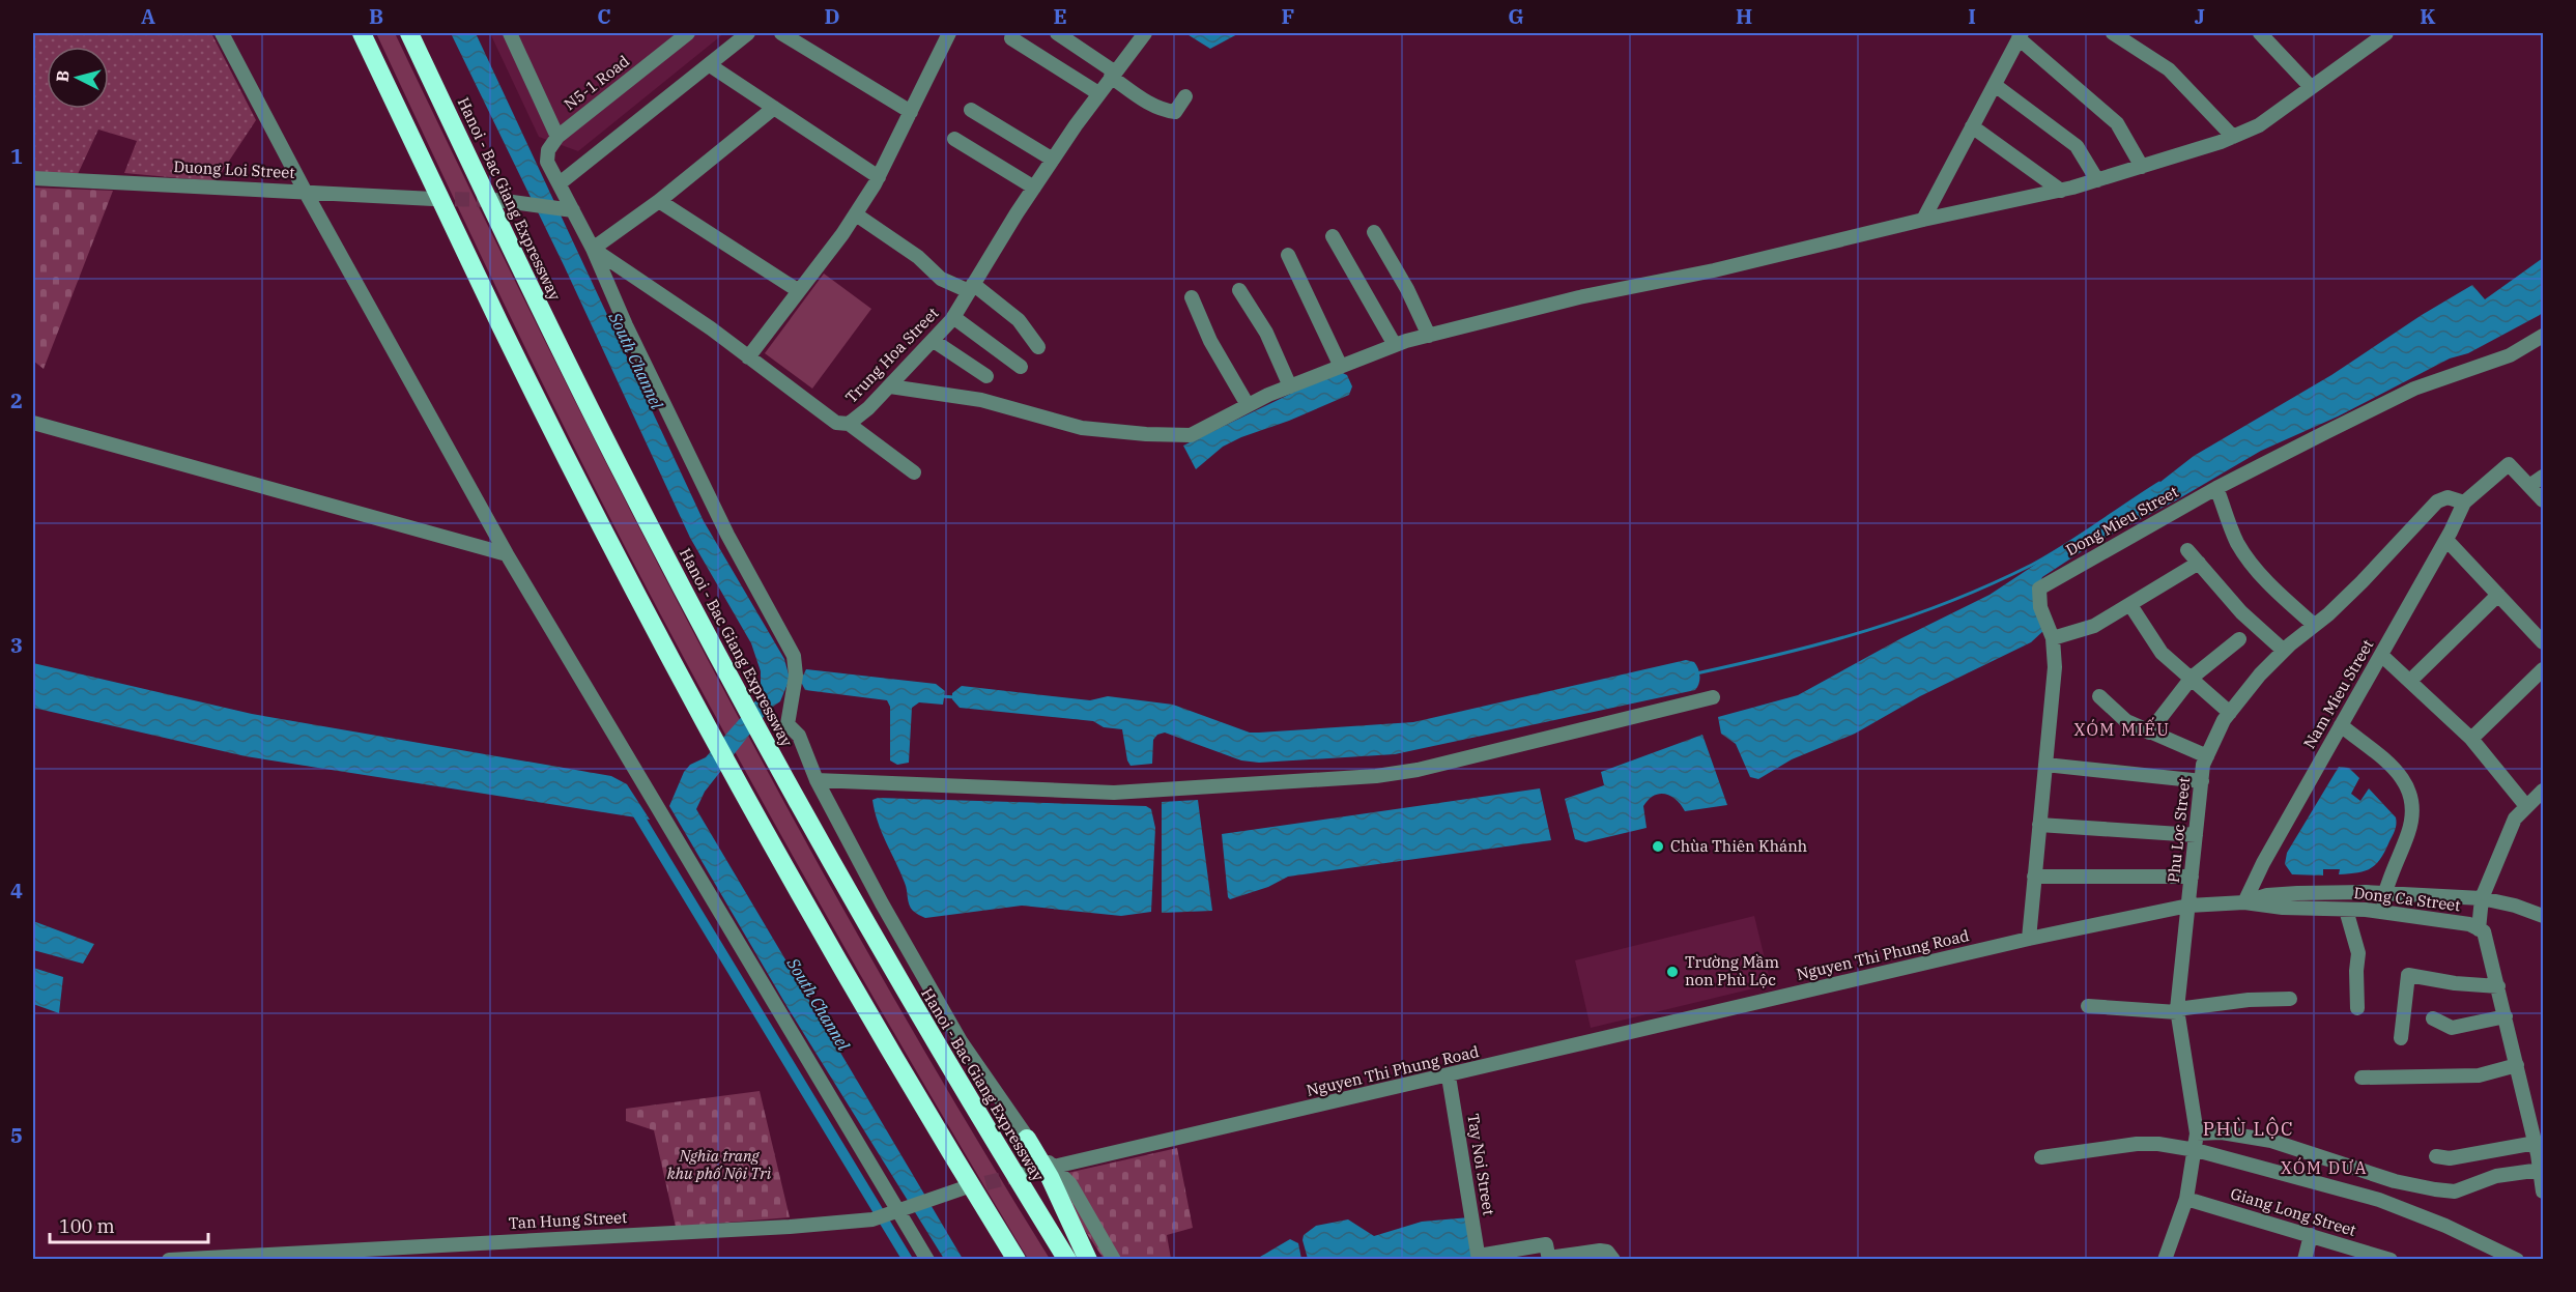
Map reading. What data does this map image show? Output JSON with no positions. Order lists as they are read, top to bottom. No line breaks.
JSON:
{"streets":{"highway":["Hanoi - Bac Giang Expressway"],"street":["N5-1 Road","Duong Loi Street","Trung Hoa Street","Dong Mieu Street","Nam Mieu Street","Phu Loc Street","Dong Ca Street","Nguyen Thi Phung Road","Tay Noi Street","Giang Long Street","Tan Hung Street"]},"crossings":[["N5-1 Road","Trung Hoa Street"],["Dong Mieu Street","Nguyen Thi Phung Road"],["Nam Mieu Street","Phu Loc Street"],["Nam Mieu Street","Dong Ca Street"],["Nam Mieu Street","Nguyen Thi Phung Road"],["Phu Loc Street","Nguyen Thi Phung Road"],["Phu Loc Street","Giang Long Street"],["Dong Ca Street","Nguyen Thi Phung Road"],["Nguyen Thi Phung Road","Tay Noi Street"]],"districts":["XÓM MIẾU","PHÙ LỘC","XÓM DƯA"],"water":["South Channel"],"parks":["Nghĩa trang khu phố Nội Trì"],"places":["Chùa Thiên Khánh","Trường Mầm non Phù Lộc"],"scale_bar":"100 m","north":"left","grid":{"columns":["A","B","C","D","E","F","G","H","I","J","K"],"rows":["1","2","3","4","5"]}}
